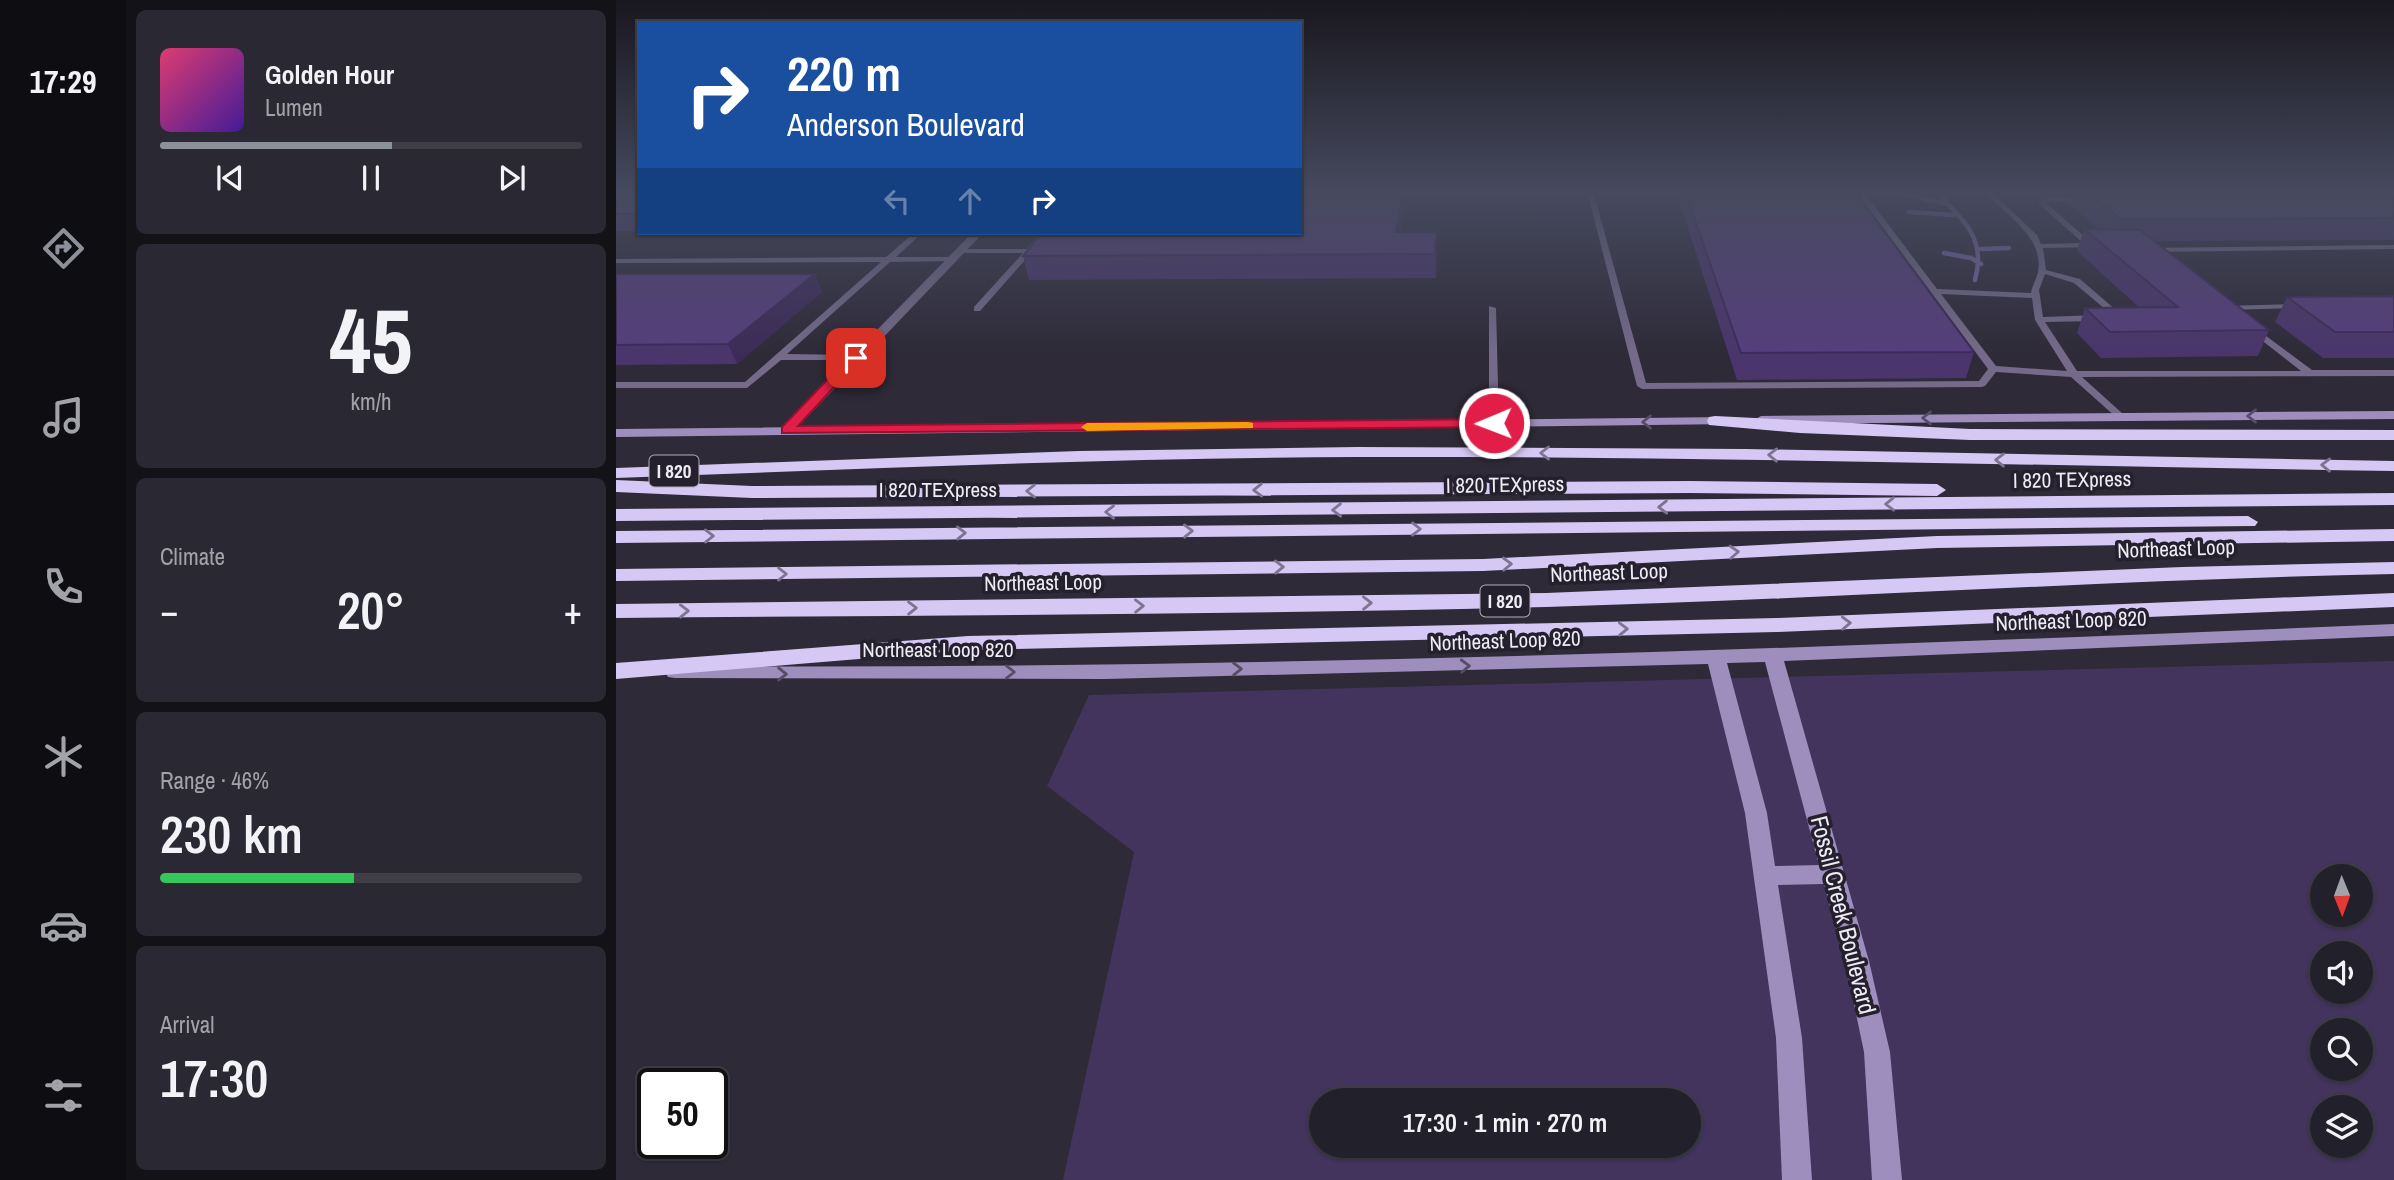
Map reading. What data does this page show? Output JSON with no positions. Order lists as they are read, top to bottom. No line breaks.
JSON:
{"streets":{"highway":["I 820","I 820 TEXpress","Northeast Loop"],"main road":["Northeast Loop 820","Fossil Creek Boulevard"]},"crossings":[["Northeast Loop 820","Fossil Creek Boulevard"]],"one_way":["Northeast Loop 820"],"north":"bottom","page":{"tabs":"17:29","turn":["220 m","Anderson Boulevard"],"song":["Golden Hour","Lumen"],"tile":[["45","km/h"],"Climate",["Range · 46%","230 km"],["Arrival","17:30"]],"heat":["−","20°","+"],"limit":"50","trip":"17:30 · 1 min · 270 m"}}
